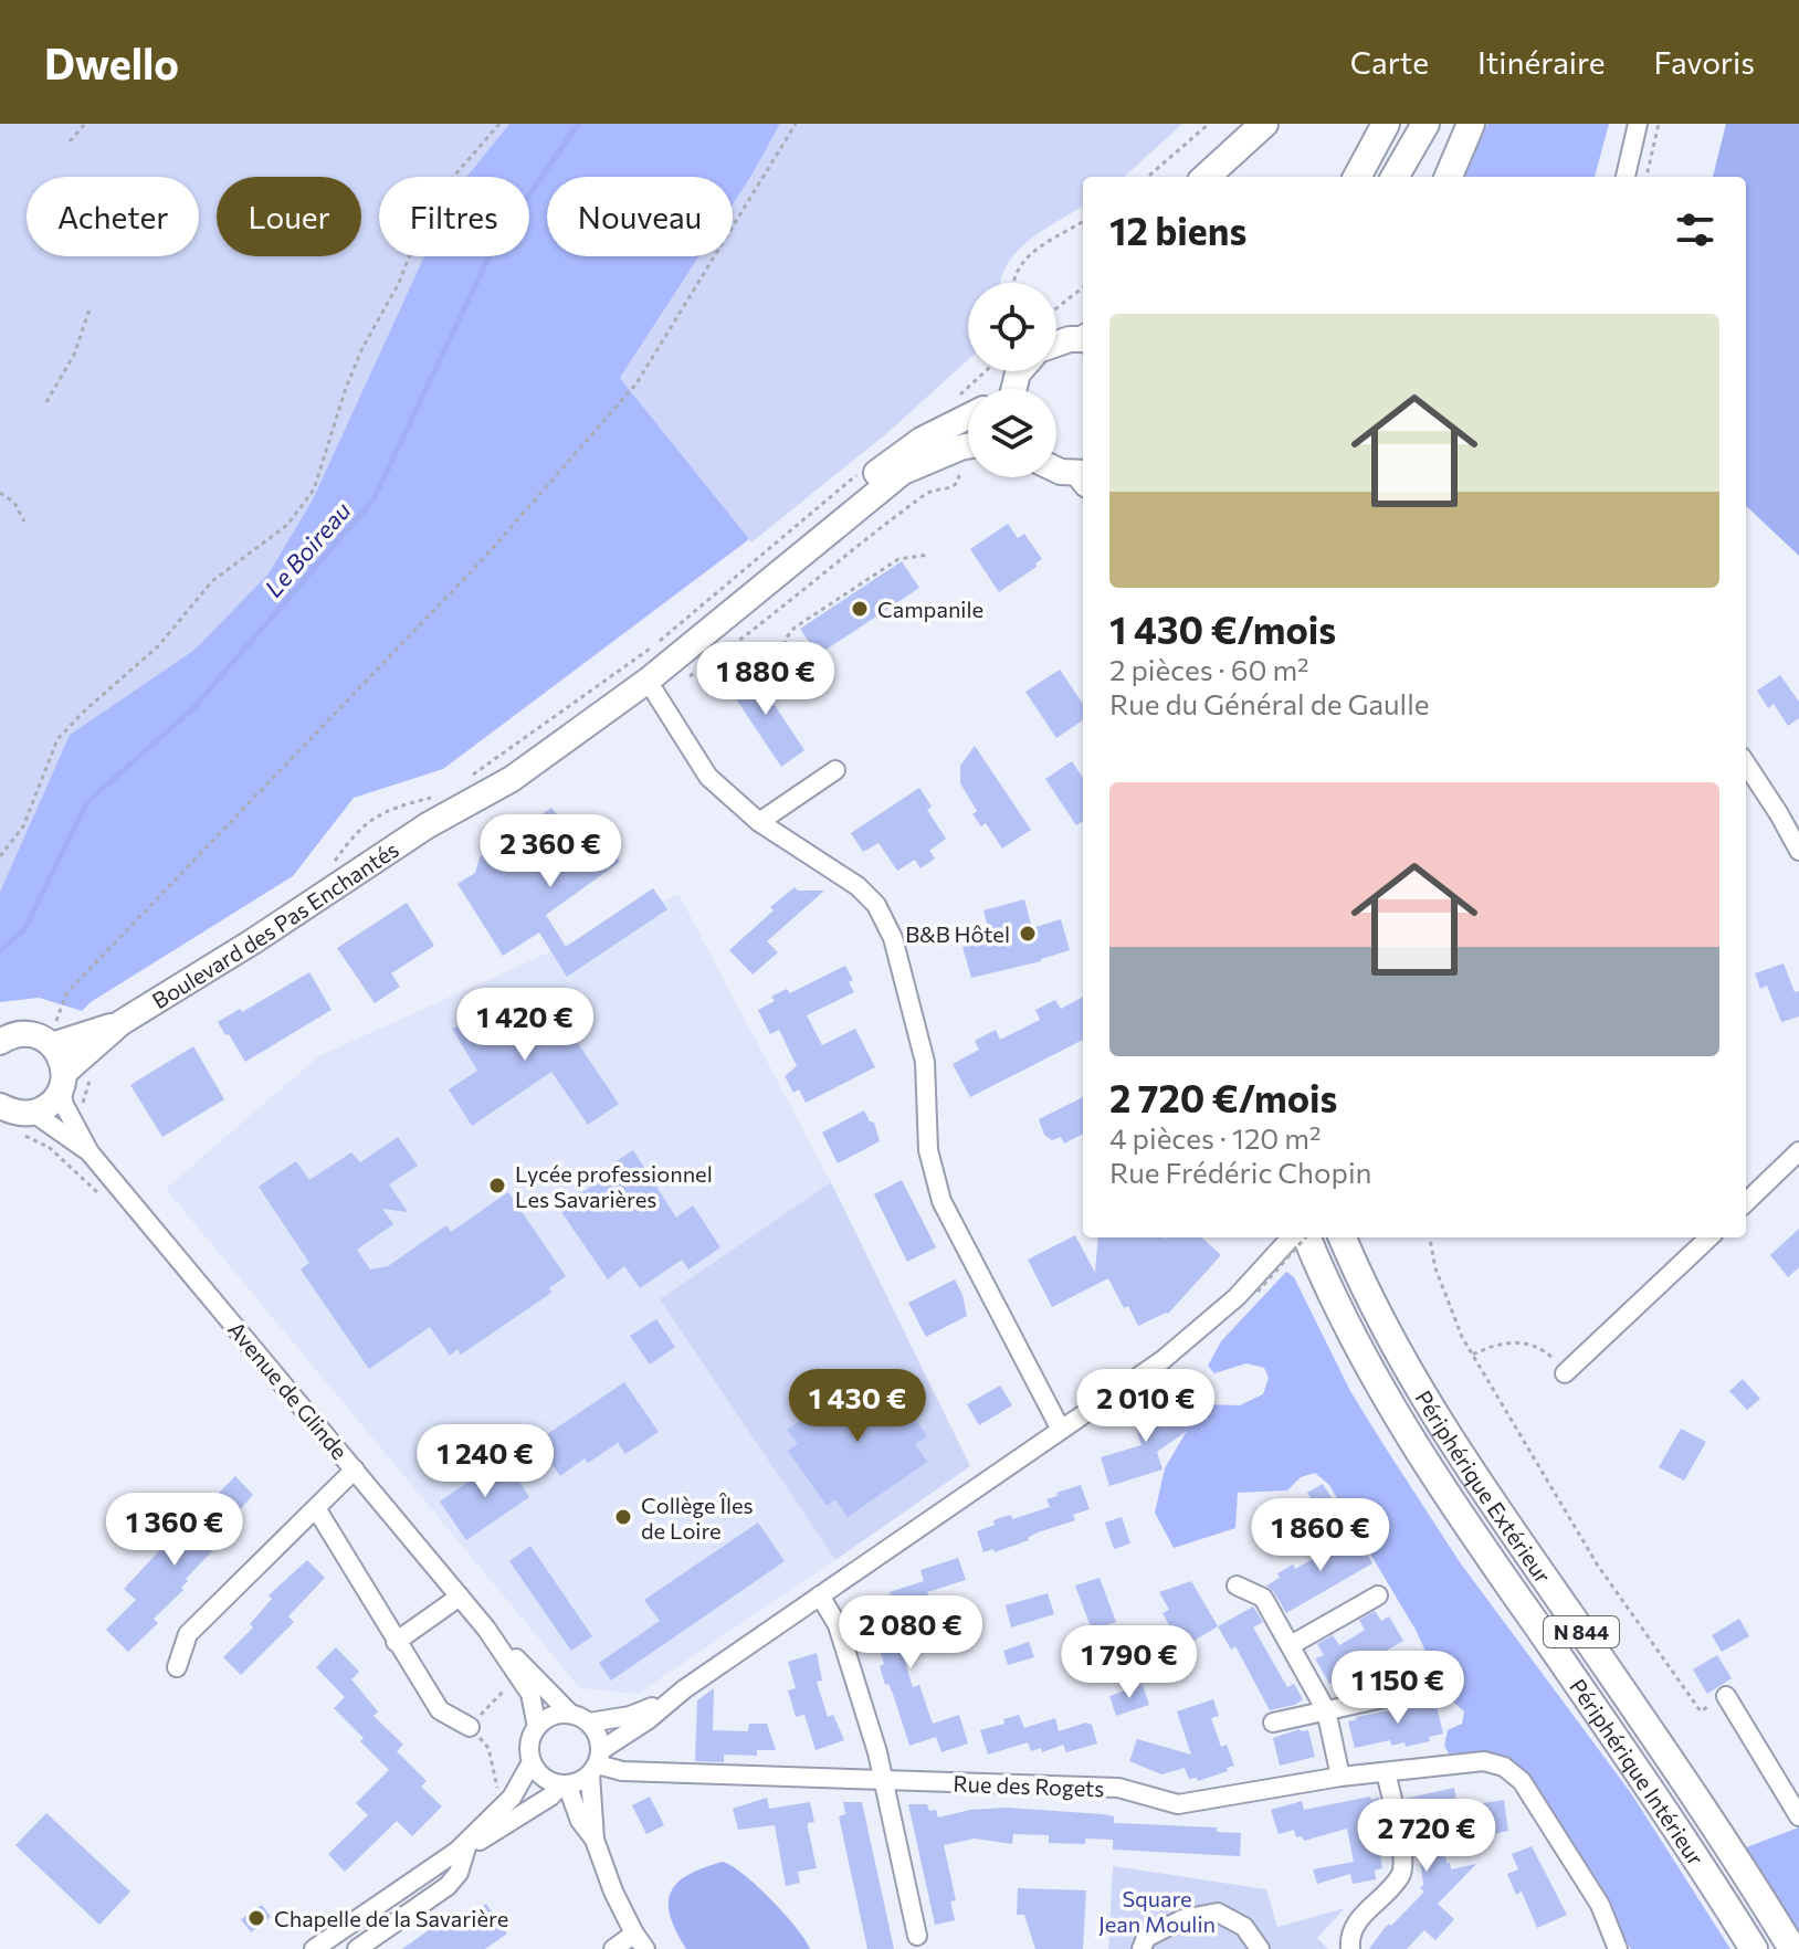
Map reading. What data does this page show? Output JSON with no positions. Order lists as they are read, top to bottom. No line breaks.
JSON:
{"streets":{"highway":["Périphérique Extérieur","N 844","Périphérique Intérieur"],"main road":["Boulevard des Pas Enchantés"],"street":["Avenue de Glinde","Rue des Rogets"]},"crossings":[["Boulevard des Pas Enchantés","Avenue de Glinde"],["Avenue de Glinde","Rue des Rogets"]],"water":["Le Boireau"],"parks":["Square Jean Moulin"],"places":["Campanile","B&B Hôtel","Lycée professionnel Les Savarières","Collège Îles de Loire","Chapelle de la Savarière"],"page":{"header":"Dwello","nav":["Carte","Itinéraire","Favoris"],"chip":["Acheter","Louer","Filtres","Nouveau"],"heading":"12 biens","list":[{"name":"1 430 €/mois","note":"2 pièces · 60 m² · Rue du Général de Gaulle"},{"name":"2 720 €/mois","note":"4 pièces · 120 m² · Rue Frédéric Chopin"}],"price":["1 880 €","2 360 €","1 420 €","1 430 €","2 010 €","1 240 €","1 360 €","1 860 €","2 080 €","1 790 €","1 150 €","2 720 €"]}}
